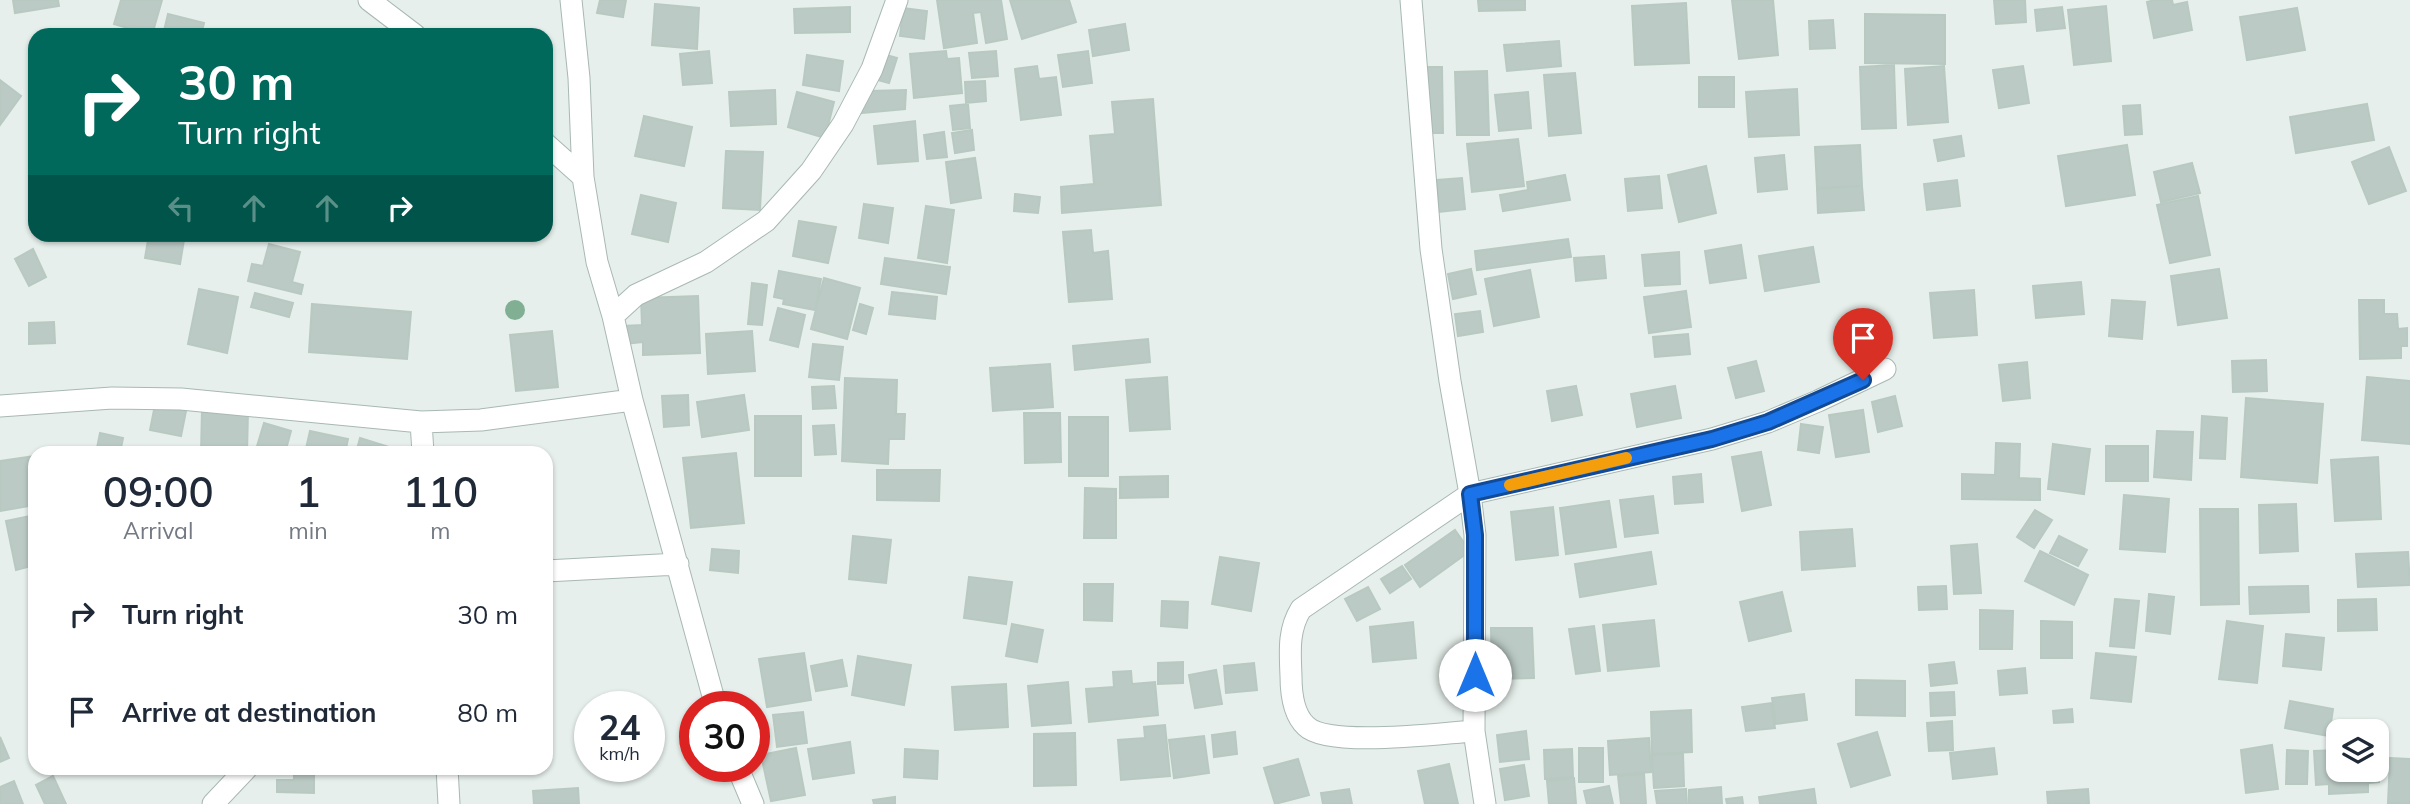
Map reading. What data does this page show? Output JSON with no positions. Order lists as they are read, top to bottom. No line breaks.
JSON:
{"page":{"turn":["30 m","Turn right"],"eta":["09:00","Arrival","1","min","110","m"],"list":[{"name":"Turn right","value":"30 m"},{"name":"Arrive at destination","value":"80 m"}],"speed":"24 km/h","limit":"30"}}
